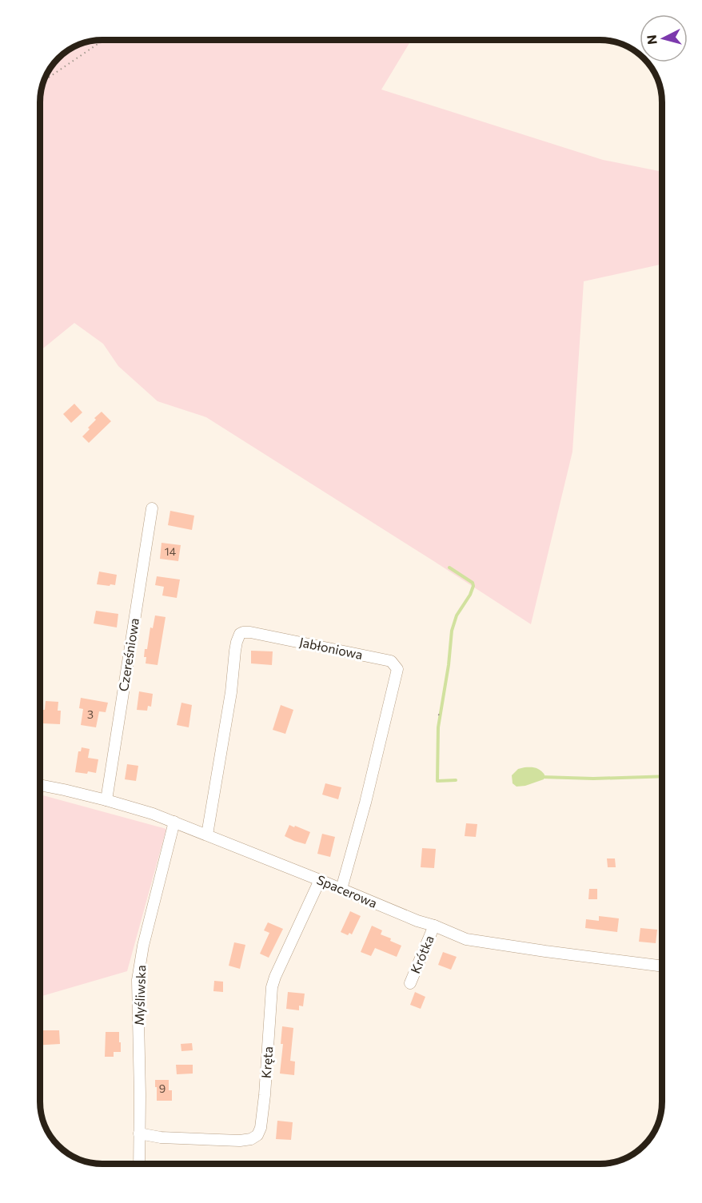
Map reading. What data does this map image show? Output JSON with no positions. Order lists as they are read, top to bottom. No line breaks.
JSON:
{"streets":{"street":["Jabłoniowa","Czereśniowa","Spacerowa","Krótka","Myśliwska","Kręta"]},"crossings":[["Jabłoniowa","Spacerowa"],["Czereśniowa","Spacerowa"],["Spacerowa","Krótka"],["Spacerowa","Myśliwska"],["Spacerowa","Kręta"],["Myśliwska","Kręta"]],"house_numbers":["14","3","9"],"north":"left"}
